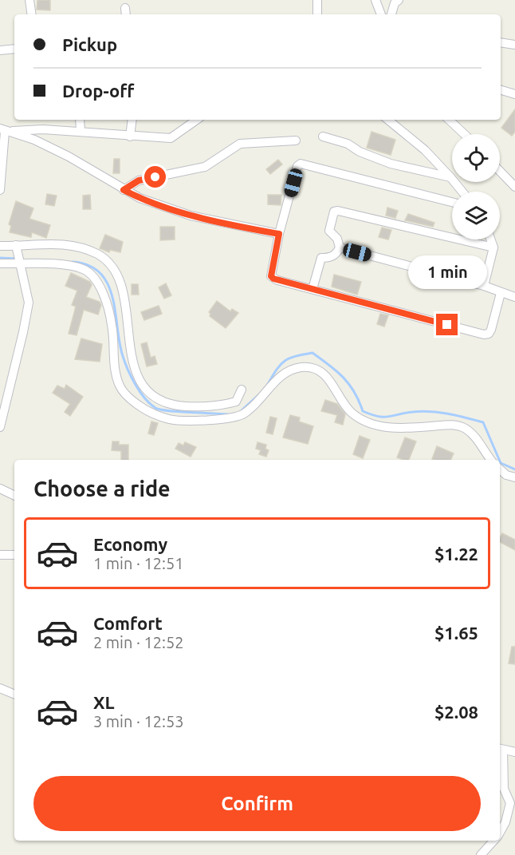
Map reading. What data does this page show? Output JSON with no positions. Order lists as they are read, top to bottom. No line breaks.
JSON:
{"page":{"banner":["Pickup","Drop-off"],"bubble":"1 min","heading":"Choose a ride","list":[{"name":"Economy","note":"1 min · 12:51","value":"$1.22"},{"name":"Comfort","note":"2 min · 12:52","value":"$1.65"},{"name":"XL","note":"3 min · 12:53","value":"$2.08"}],"buttons":"Confirm"}}
